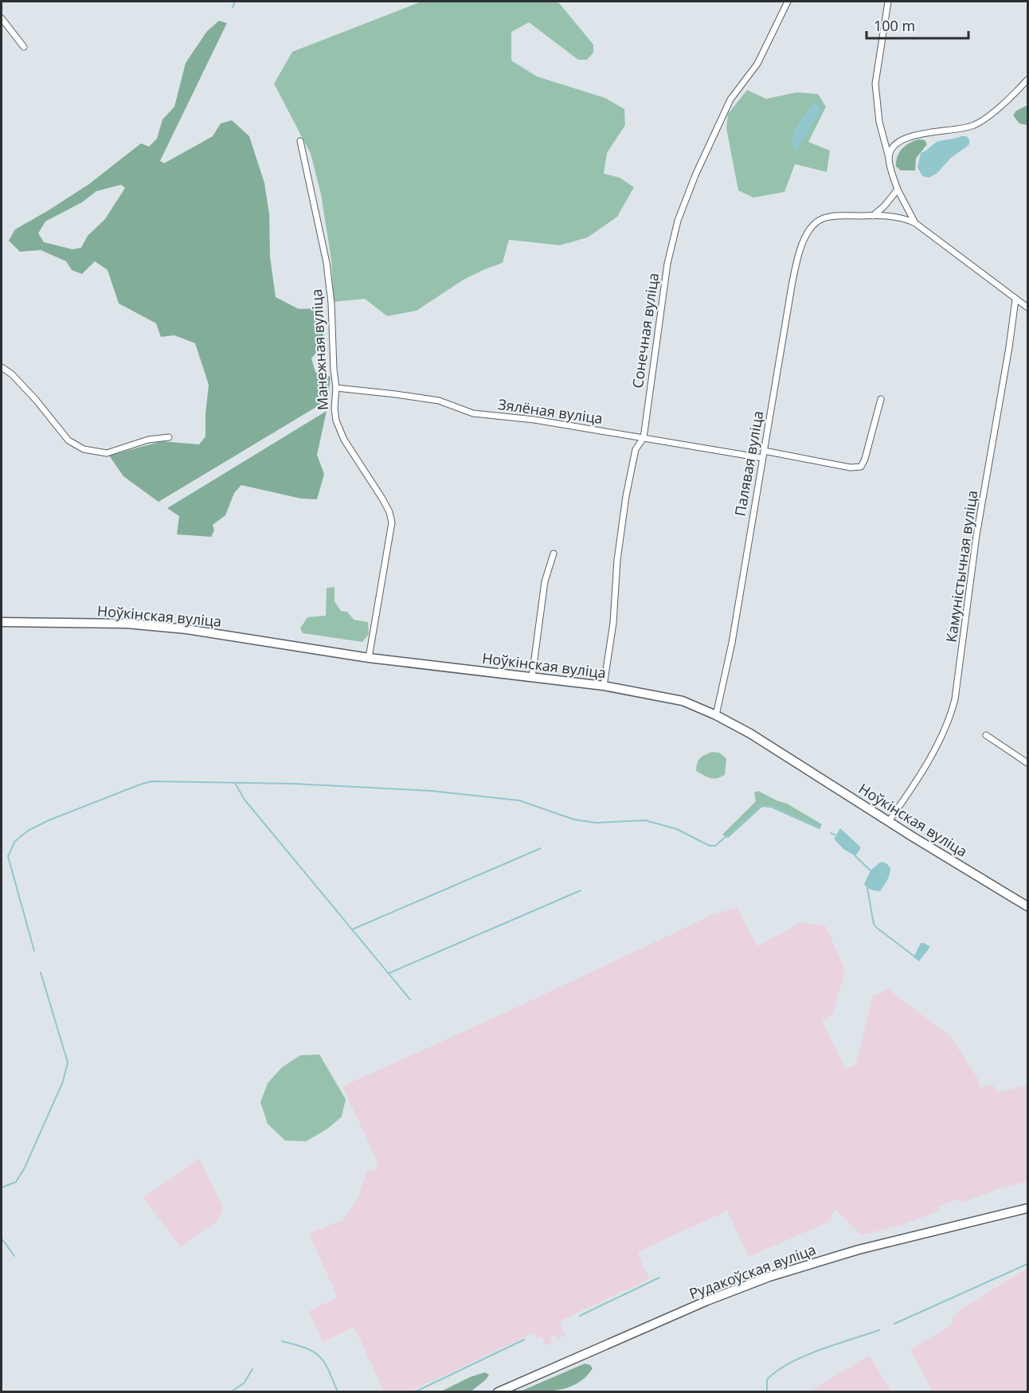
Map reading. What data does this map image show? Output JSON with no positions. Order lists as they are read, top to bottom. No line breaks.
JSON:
{"streets":{"main road":["Ноўкінская вуліца","Рудакоўская вуліца"],"street":["Сонечная вуліца","Манежная вуліца","Зялёная вуліца","Палявая вуліца","Камуністычная вуліца"]},"crossings":[["Сонечная вуліца","Зялёная вуліца"],["Сонечная вуліца","Ноўкінская вуліца"],["Манежная вуліца","Зялёная вуліца"],["Манежная вуліца","Ноўкінская вуліца"],["Зялёная вуліца","Палявая вуліца"],["Палявая вуліца","Ноўкінская вуліца"],["Камуністычная вуліца","Ноўкінская вуліца"]],"scale_bar":"100 m"}
